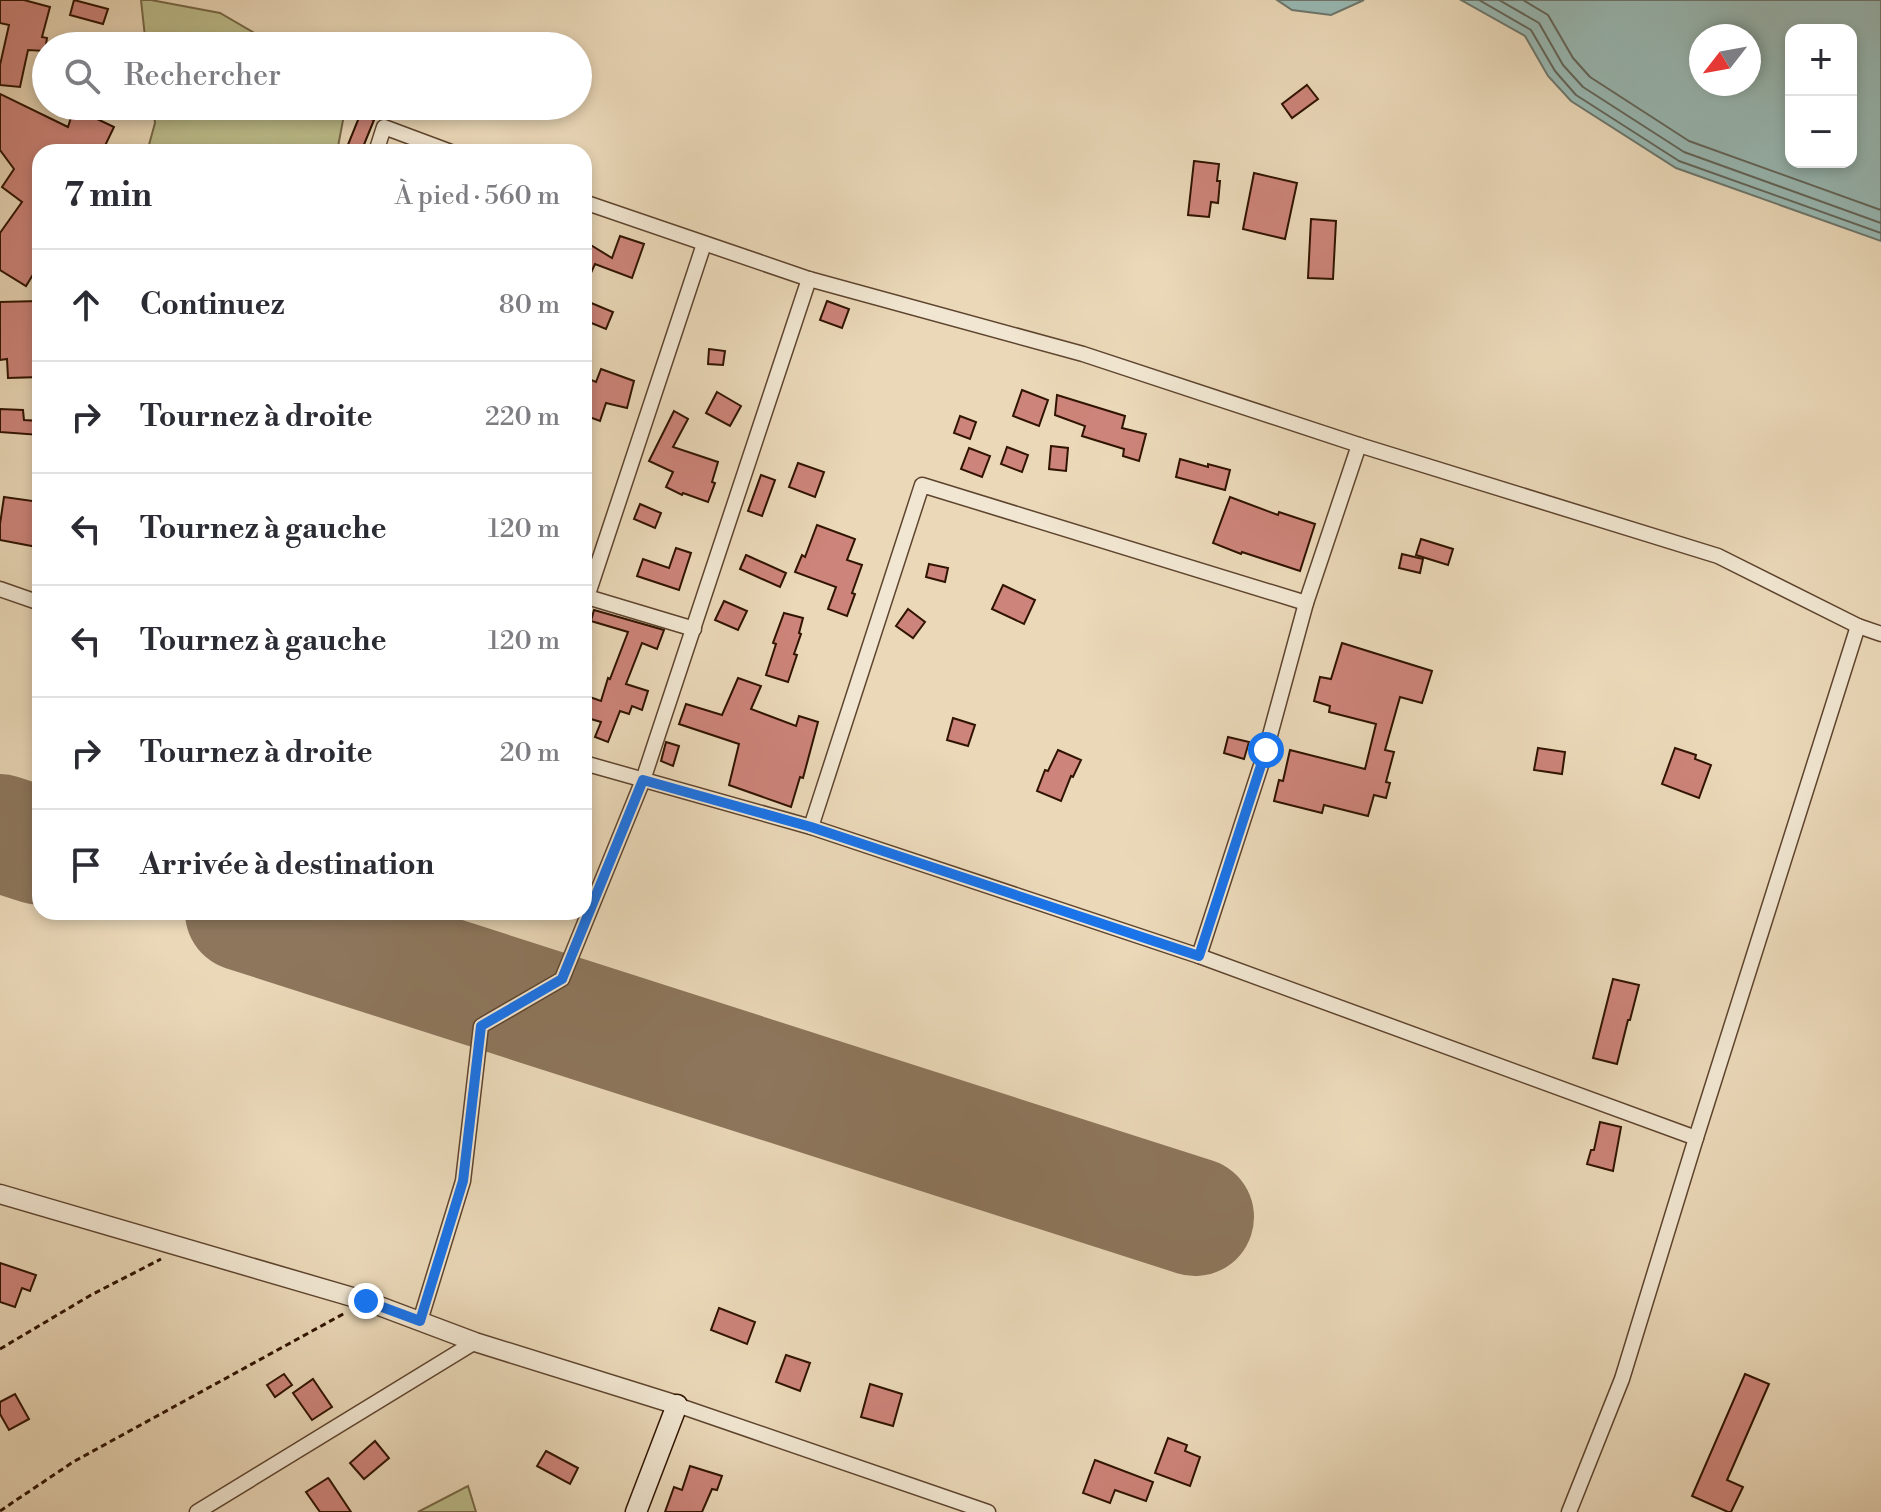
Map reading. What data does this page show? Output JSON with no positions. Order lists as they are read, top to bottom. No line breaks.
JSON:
{"north":"bottom left","page":{"map_buttons":["+","−"],"search":"Rechercher","heading":["7 min","À pied · 560 m"],"list":[["Continuez","80 m"],["Tournez à droite","220 m"],["Tournez à gauche","120 m"],["Tournez à gauche","120 m"],["Tournez à droite","20 m"],"Arrivée à destination"]}}
